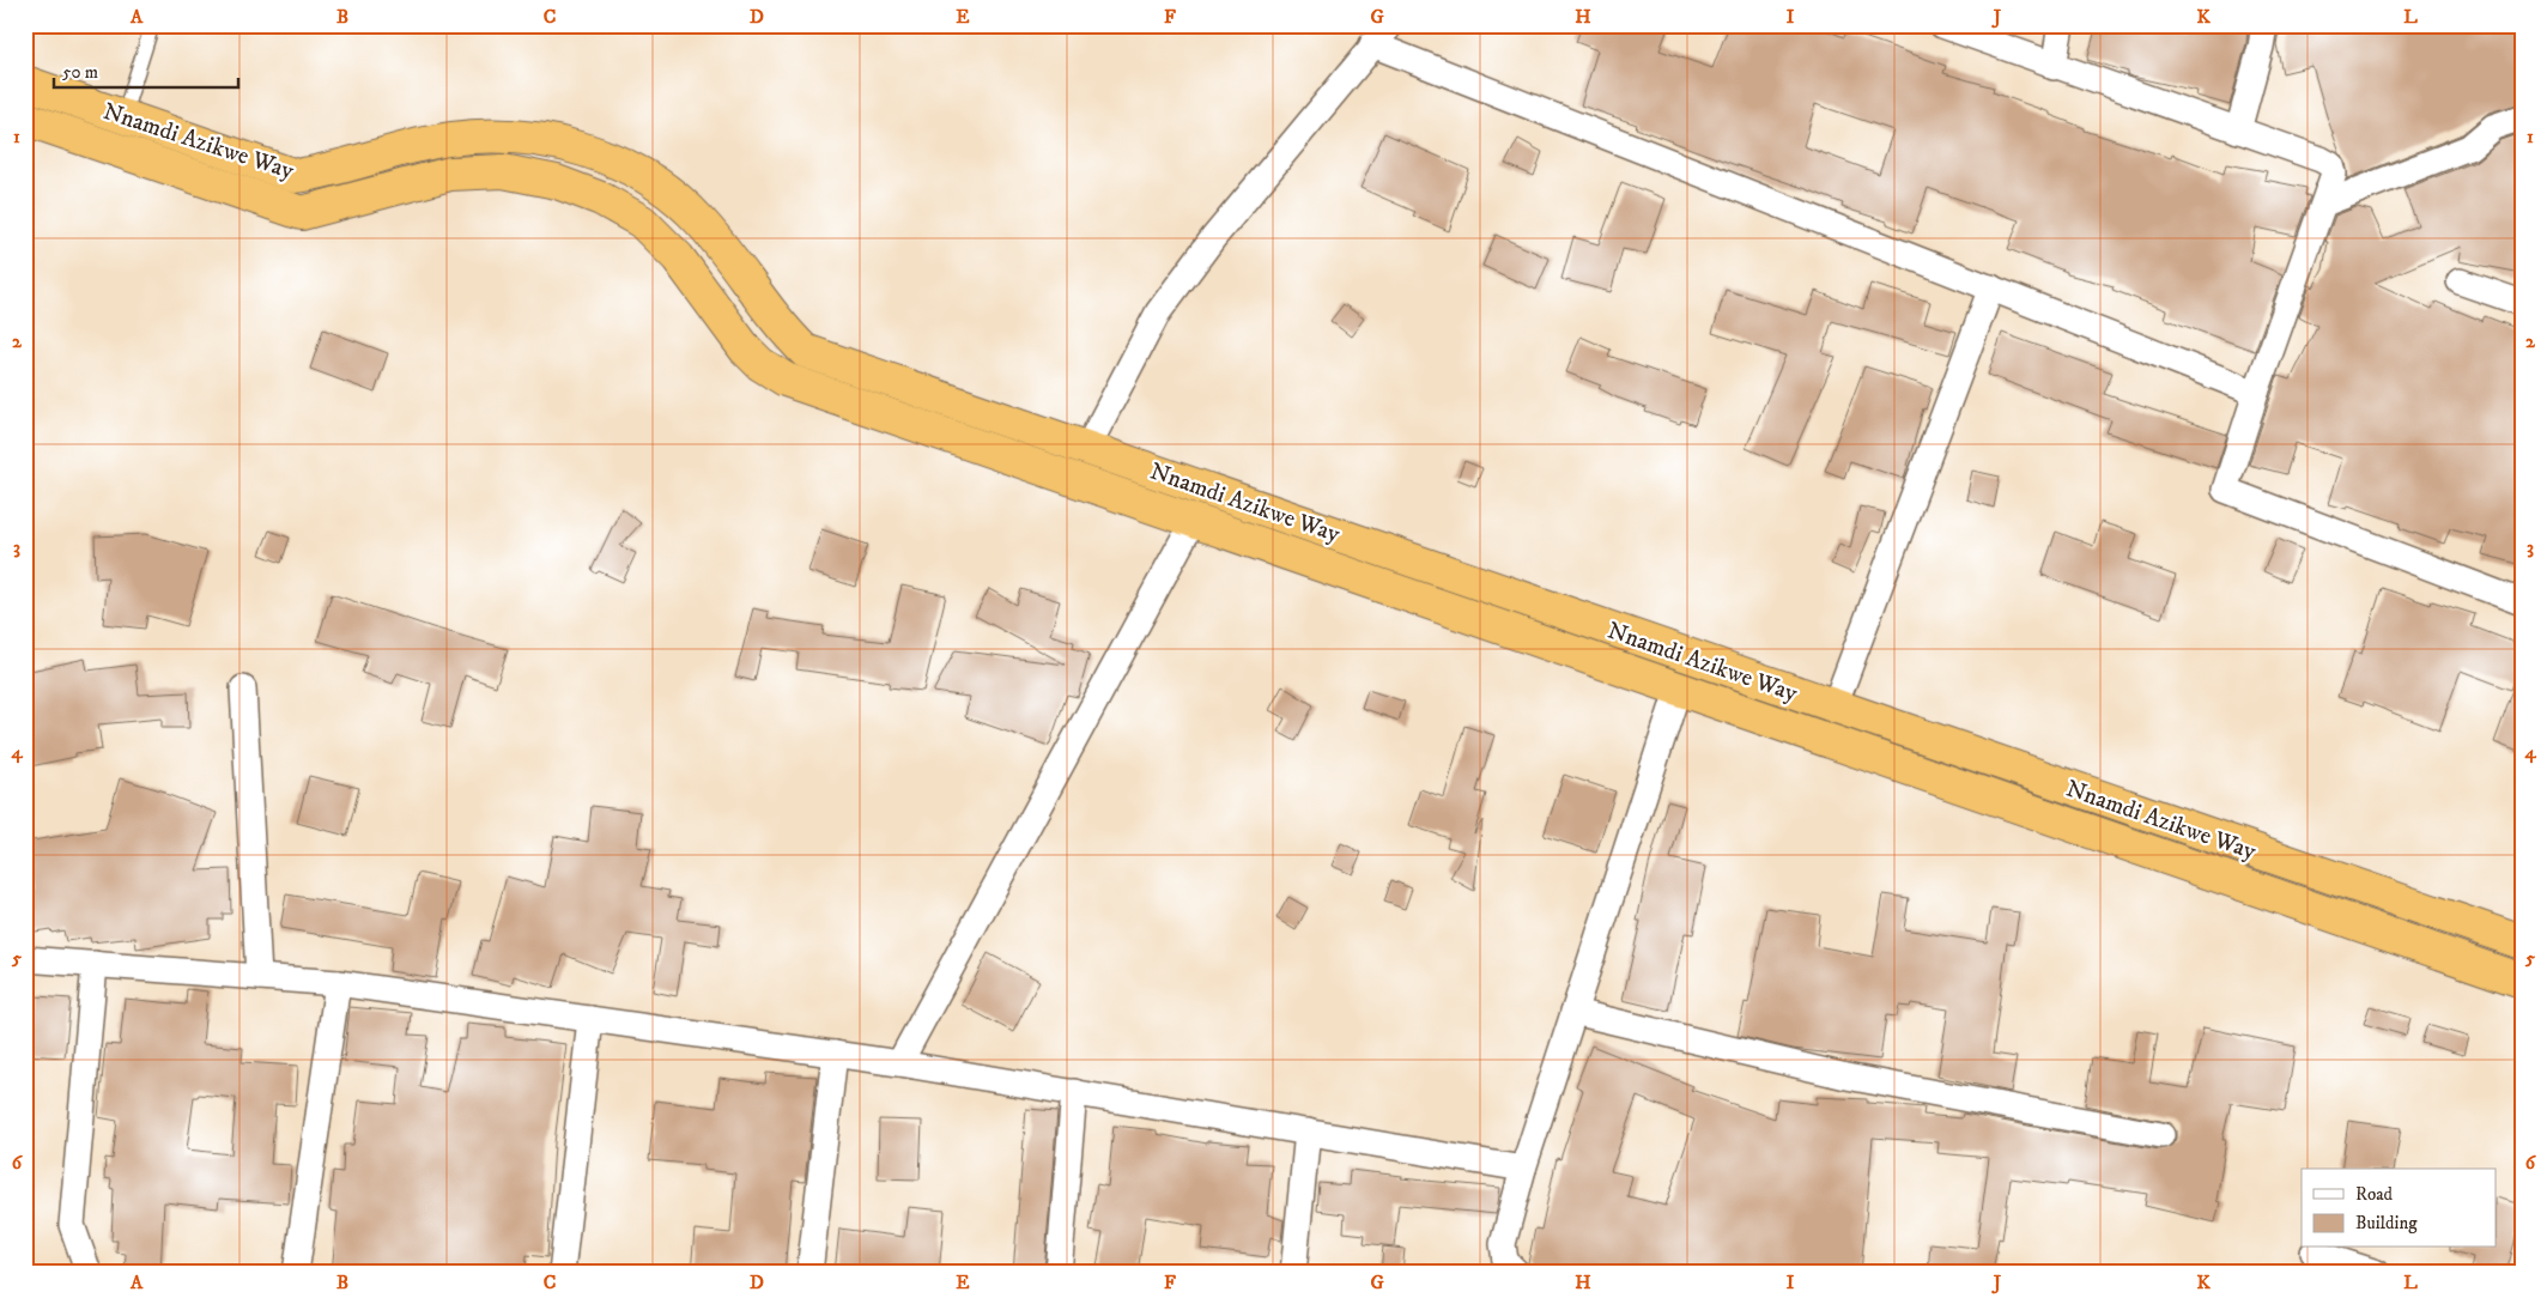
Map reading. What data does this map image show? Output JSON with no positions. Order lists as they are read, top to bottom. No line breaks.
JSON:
{"streets":{"highway":["Nnamdi Azikwe Way"]},"legend":["Road","Building"],"scale_bar":"50 m","grid":{"columns":["A","B","C","D","E","F","G","H","I","J","K","L"],"rows":["1","2","3","4","5","6"]}}
